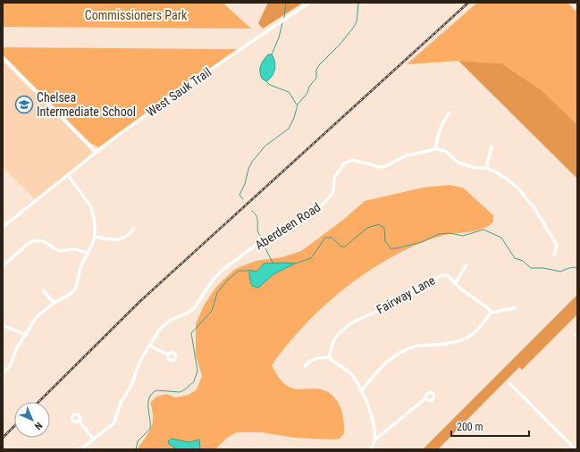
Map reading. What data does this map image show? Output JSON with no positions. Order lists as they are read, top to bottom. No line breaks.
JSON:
{"streets":{"street":["West Sauk Trail","Aberdeen Road","Fairway Lane"]},"parks":["Commissioners Park"],"places":{"school or university":["Chelsea Intermediate School"]},"scale_bar":"200 m","north":"bottom right"}
